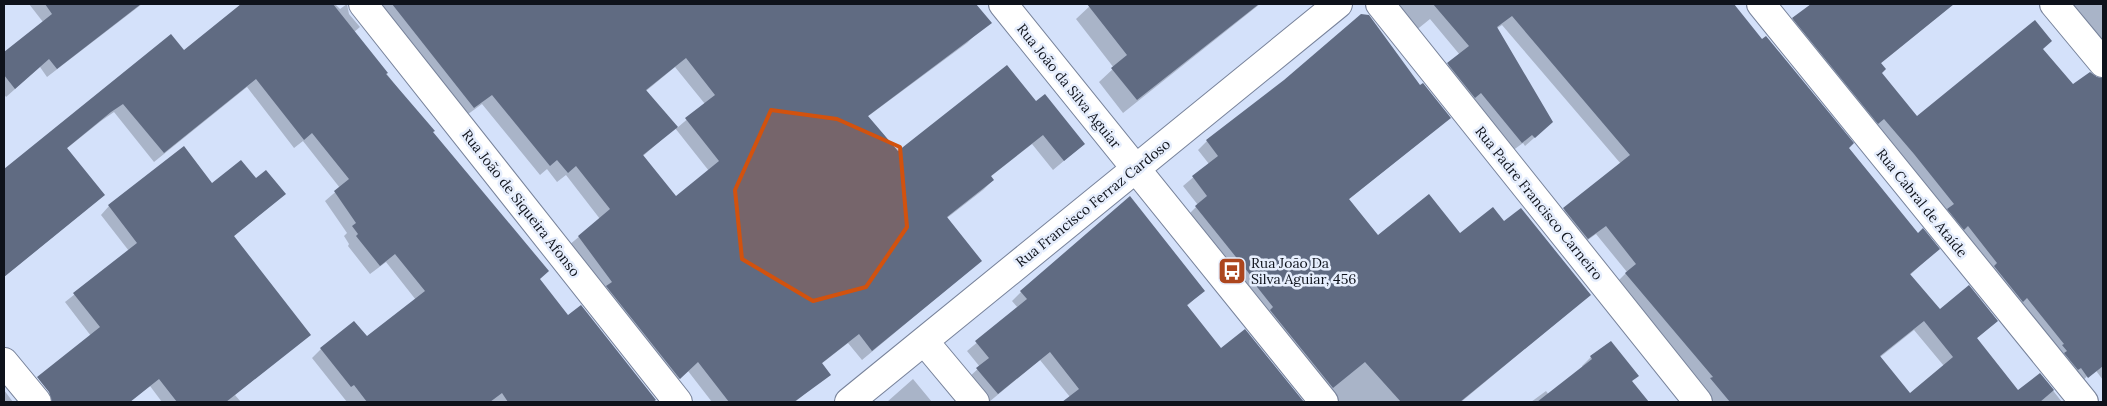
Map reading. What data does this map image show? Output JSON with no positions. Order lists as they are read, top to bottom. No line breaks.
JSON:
{"streets":{"street":["Rua João da Silva Aguiar","Rua João de Siqueira Afonso","Rua Francisco Ferraz Cardoso","Rua Padre Francisco Carneiro","Rua Cabral de Ataíde"]},"crossings":[["Rua João da Silva Aguiar","Rua Francisco Ferraz Cardoso"]],"places":{"bus stop":["Rua João Da Silva Aguiar, 456"]}}
